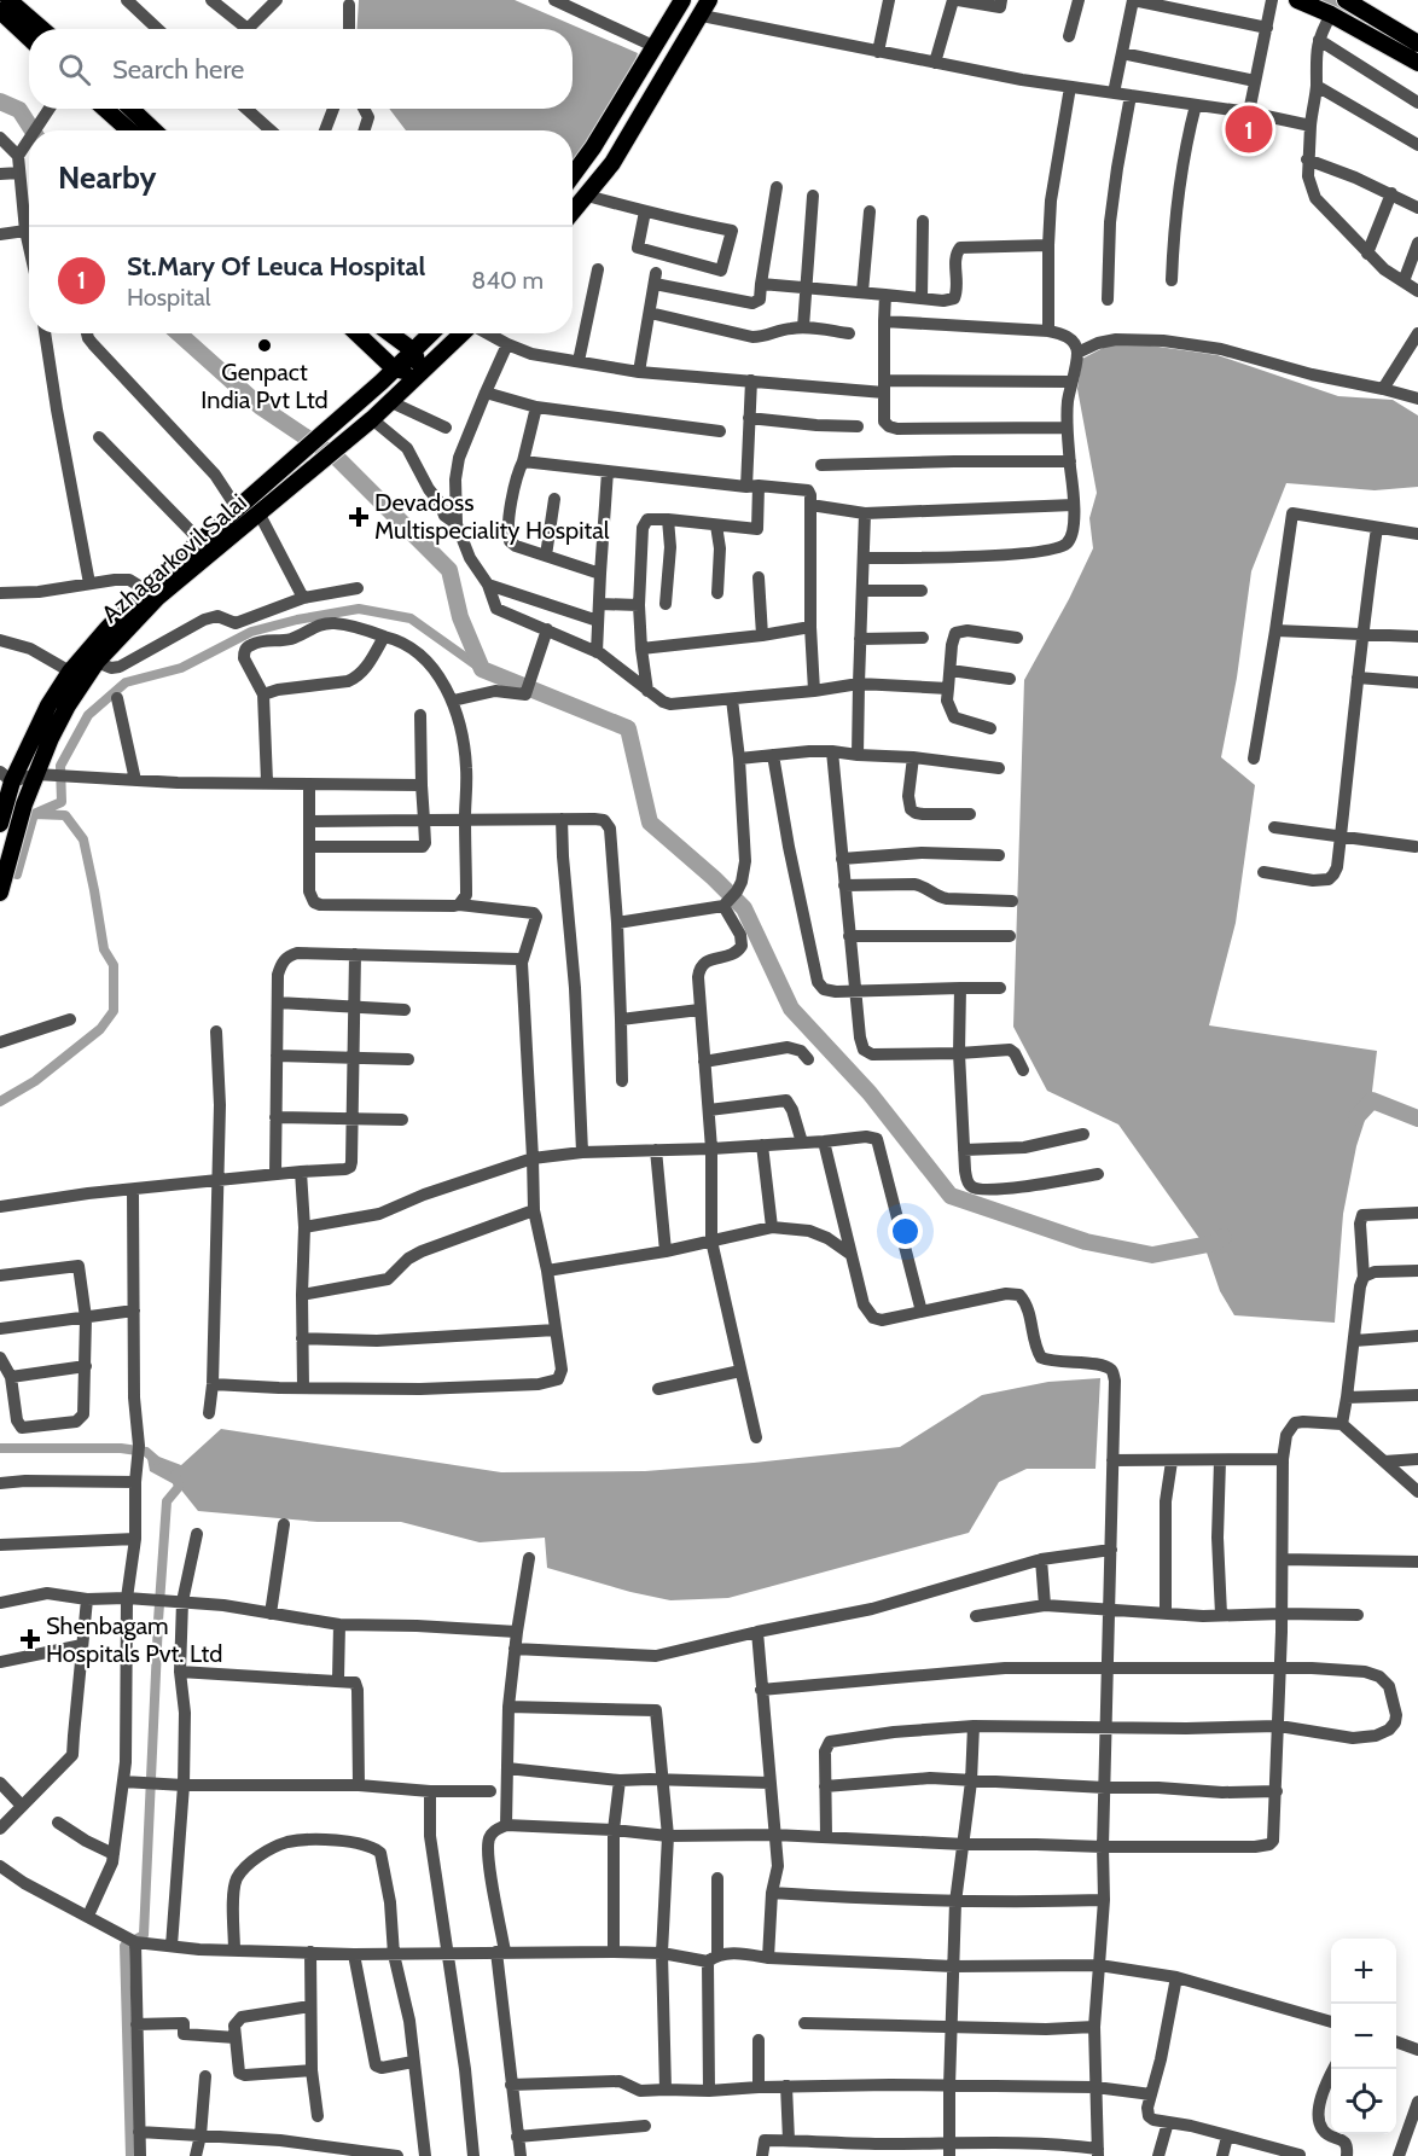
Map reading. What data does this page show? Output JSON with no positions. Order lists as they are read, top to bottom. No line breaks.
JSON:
{"streets":{"main road":["Azhagarkovil Salai"]},"places":{"other":["Genpact India Pvt Ltd"],"health":["Devadoss Multispeciality Hospital","Shenbagam Hospitals Pvt. Ltd"]},"page":{"search":"Search here","pins":"1","heading":"Nearby","list":[{"mark":"1","name":"St.Mary Of Leuca Hospital","note":"Hospital","value":"840 m"}],"map_buttons":["+","−"]}}
